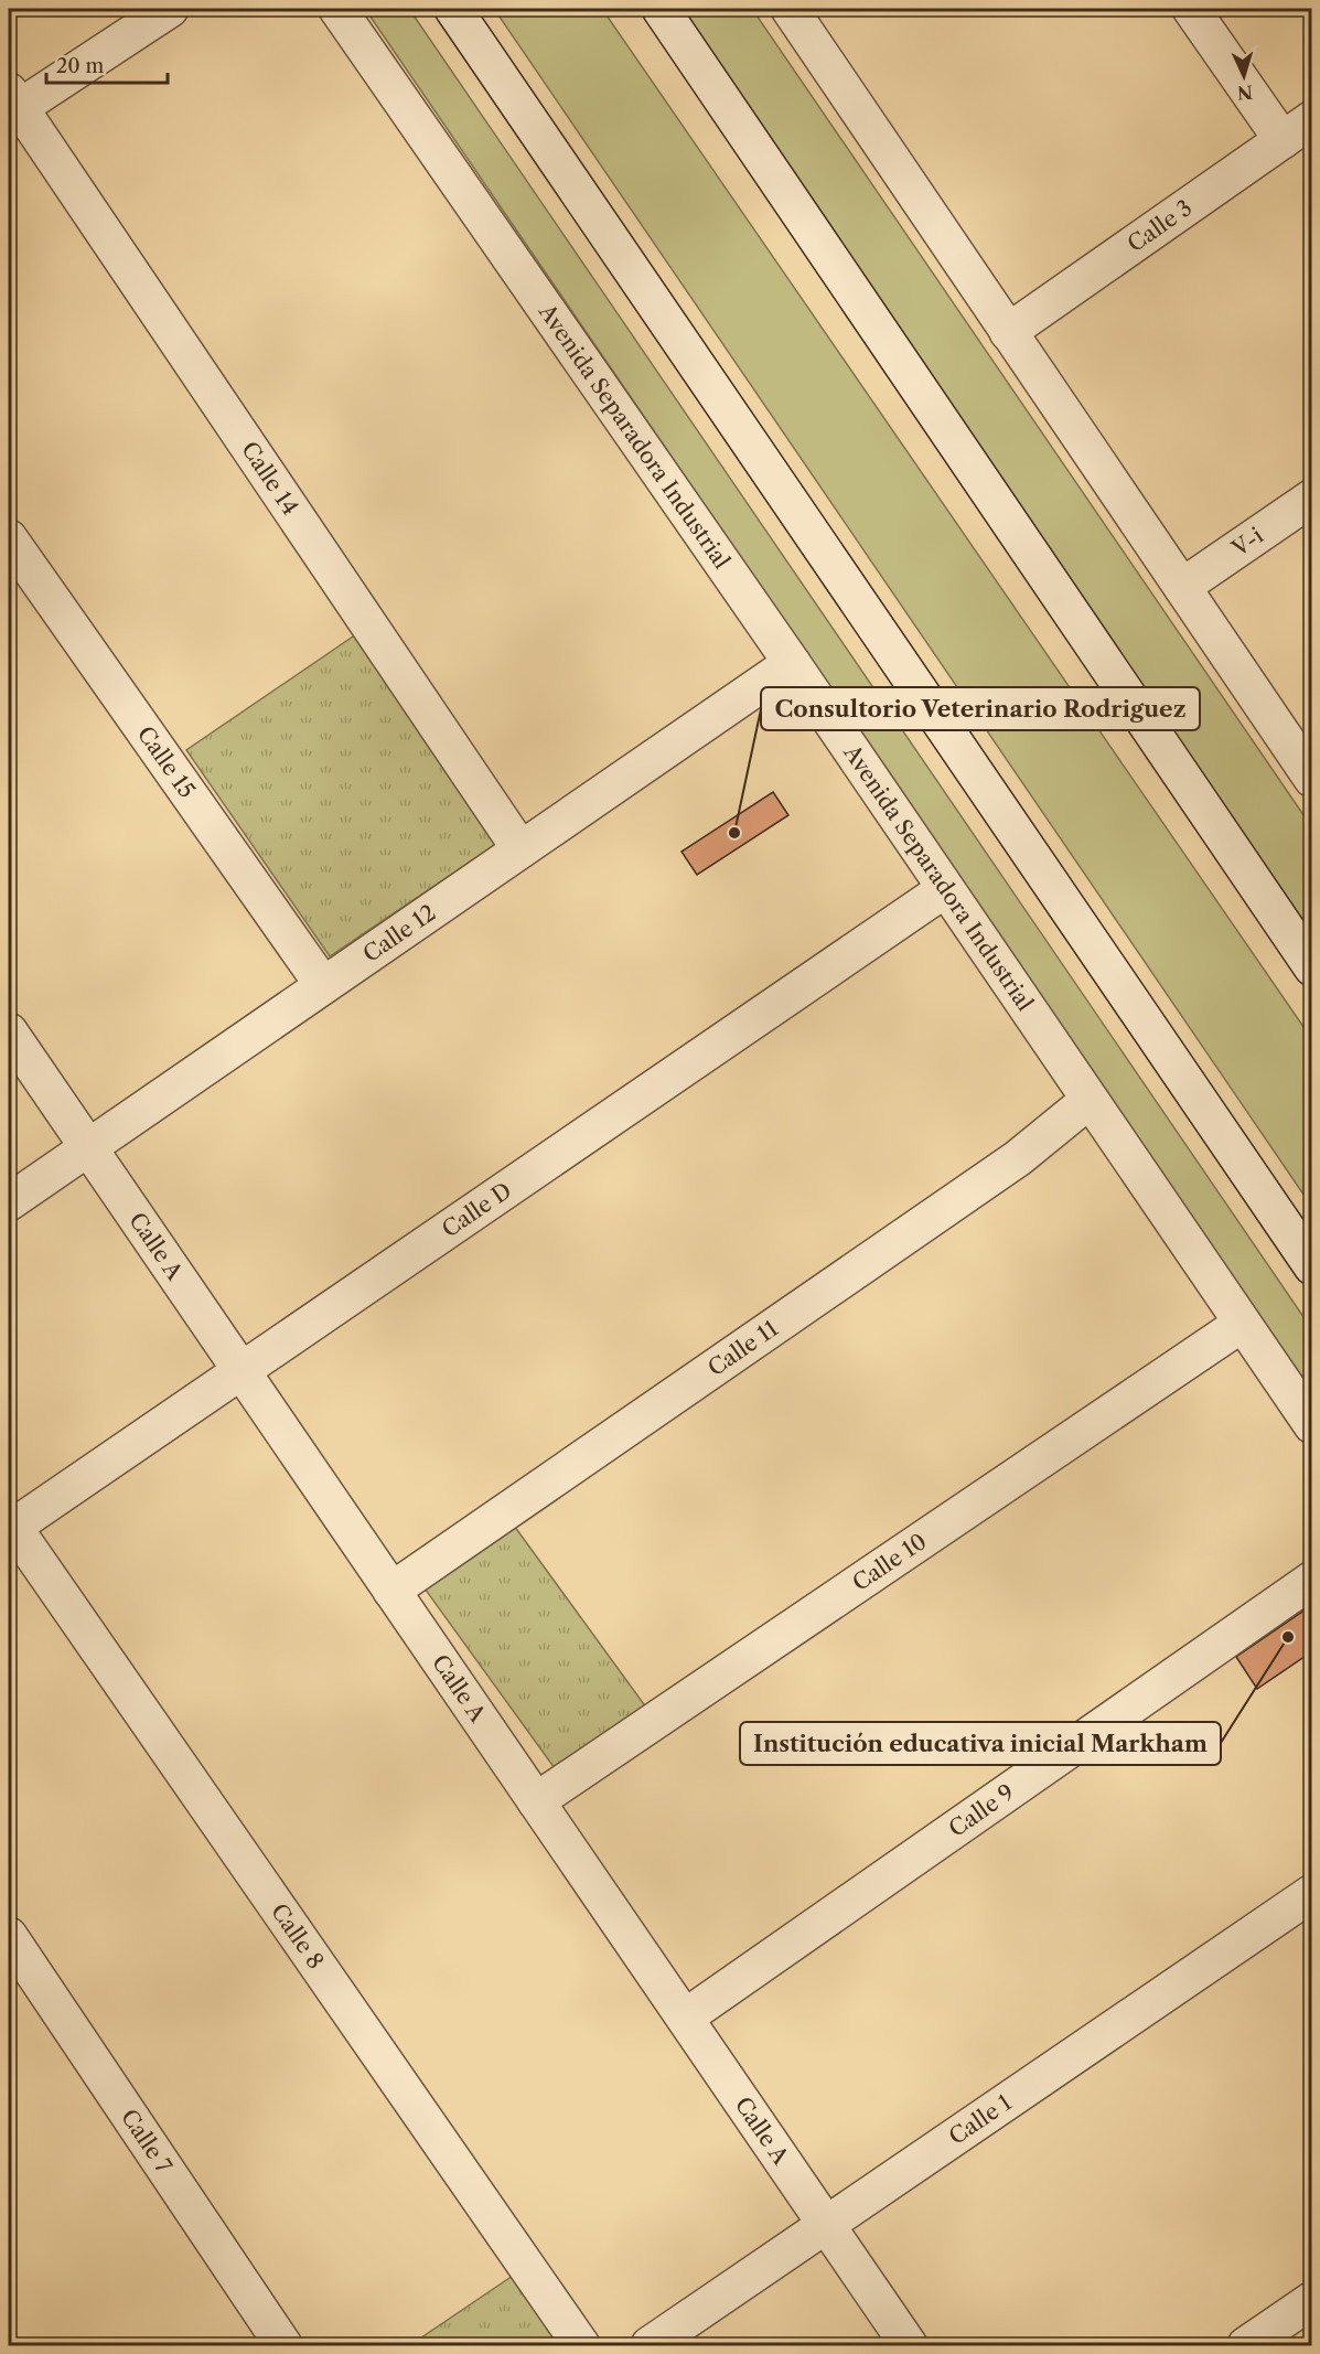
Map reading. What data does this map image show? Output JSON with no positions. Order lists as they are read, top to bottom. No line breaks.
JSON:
{"streets":{"street":["Calle 3","Avenida Separadora Industrial","Calle 14","V-i","Calle 15","Calle 12","Calle D","Calle A","Calle 11","Calle 10","Calle 9","Calle 8","Calle 1","Calle 7"]},"crossings":[["Avenida Separadora Industrial","Calle 12"],["Avenida Separadora Industrial","Calle D"],["Avenida Separadora Industrial","Calle 11"],["Avenida Separadora Industrial","Calle 10"],["Calle 14","Calle 12"],["Calle 15","Calle 12"],["Calle 12","Calle A"],["Calle D","Calle A"],["Calle D","Calle 8"],["Calle A","Calle 11"],["Calle A","Calle 10"],["Calle A","Calle 9"],["Calle A","Calle 1"]],"places":["Consultorio Veterinario Rodriguez","Institución educativa inicial Markham"],"scale_bar":"20 m","north":"bottom"}
